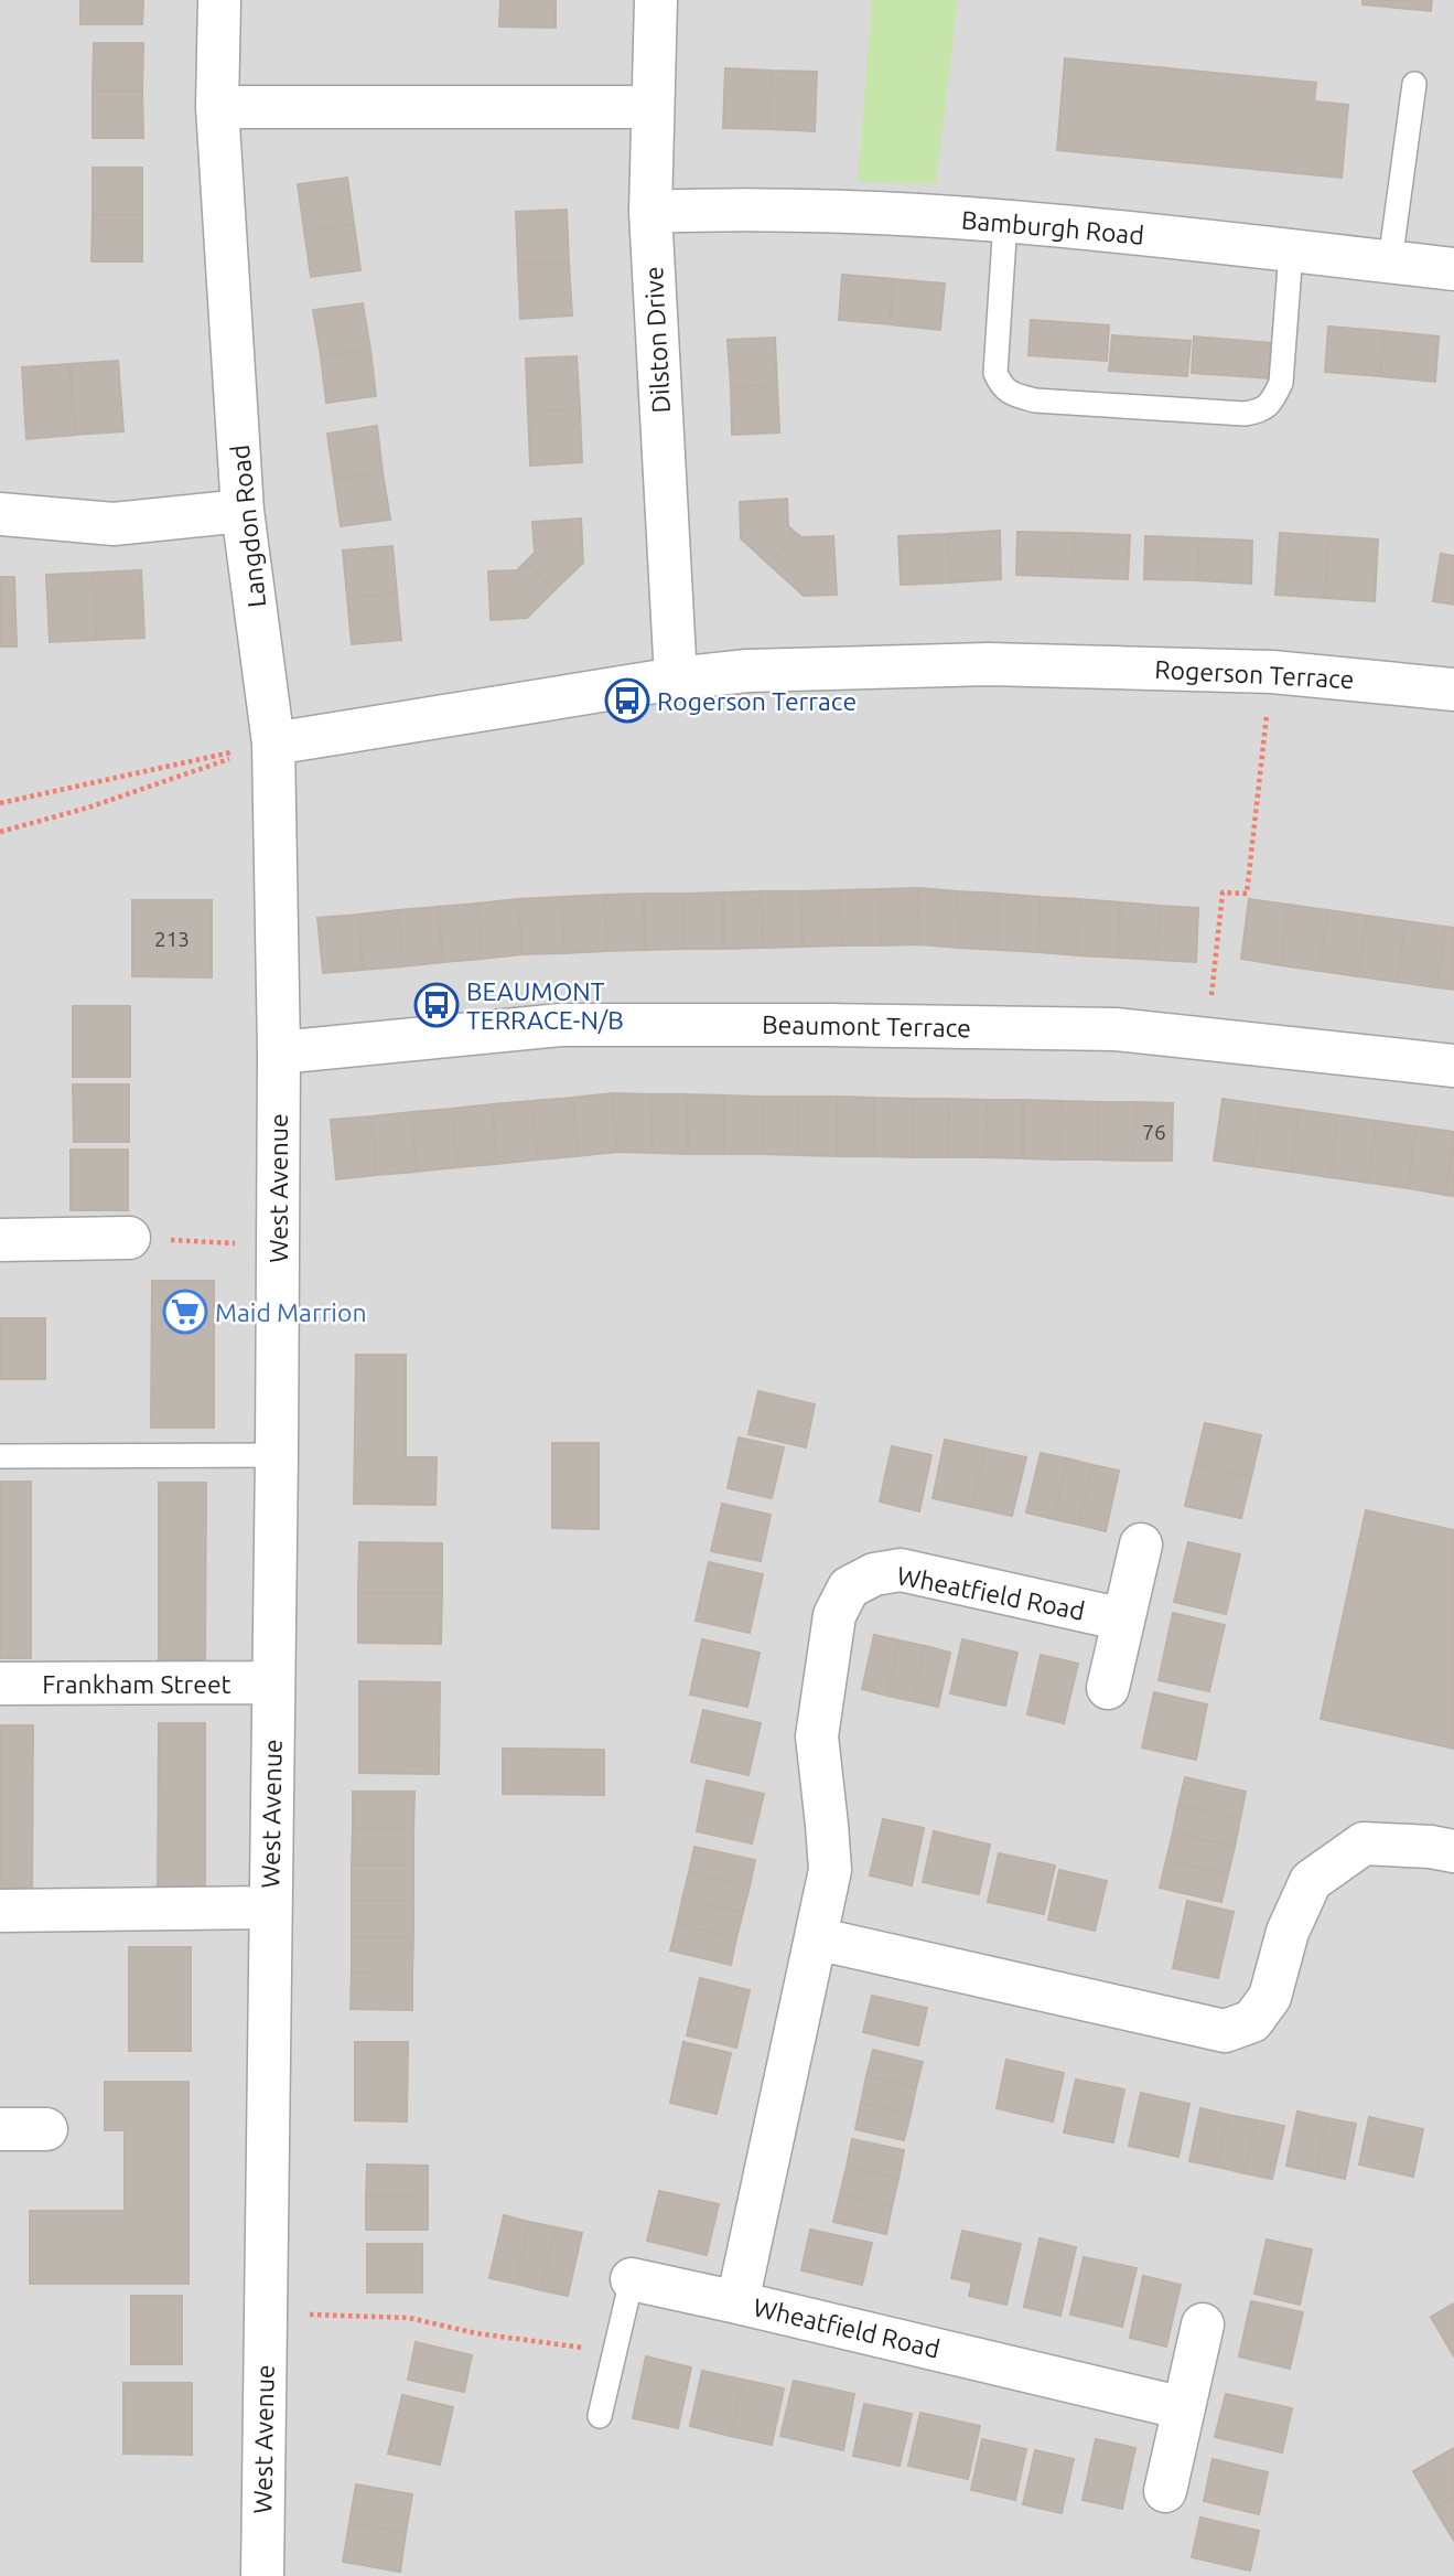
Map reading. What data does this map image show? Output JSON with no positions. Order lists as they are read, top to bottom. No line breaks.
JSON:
{"streets":{"street":["Bamburgh Road","Dilston Drive","Langdon Road","Rogerson Terrace","Beaumont Terrace","West Avenue","Wheatfield Road","Frankham Street"]},"crossings":[["Bamburgh Road","Dilston Drive"],["Dilston Drive","Rogerson Terrace"],["Langdon Road","Rogerson Terrace"],["Langdon Road","Beaumont Terrace"],["Langdon Road","West Avenue"],["Beaumont Terrace","West Avenue"],["West Avenue","Frankham Street"]],"places":{"bus stop":["Rogerson Terrace","BEAUMONT TERRACE-N/B"],"supermarket":["Maid Marrion"]},"house_numbers":["213","76"]}
